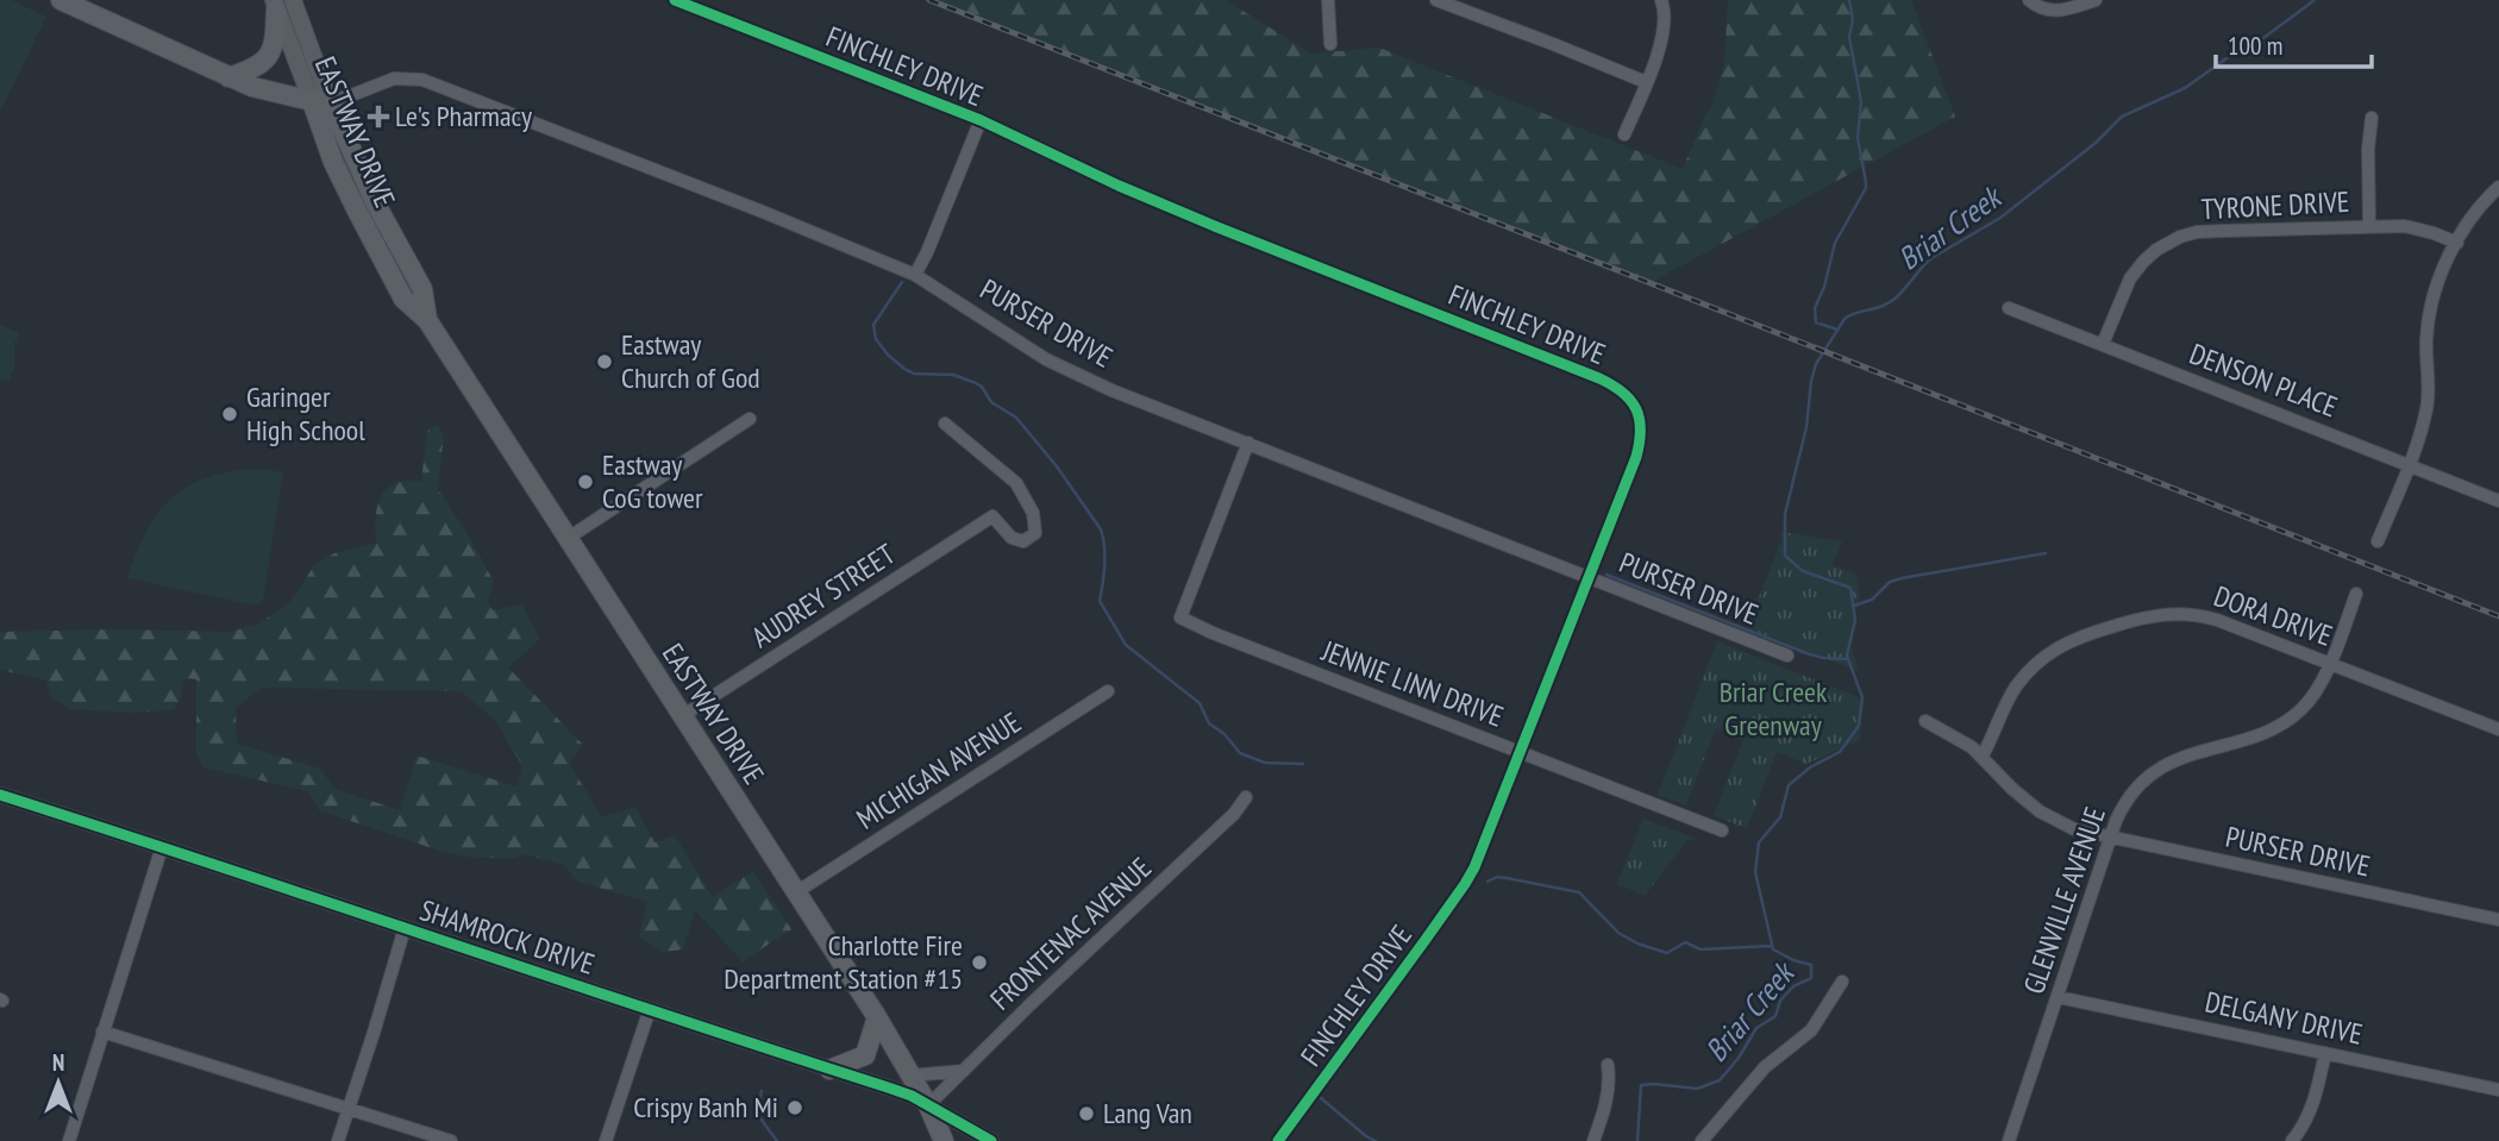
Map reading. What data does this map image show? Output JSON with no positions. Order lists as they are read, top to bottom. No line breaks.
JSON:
{"streets":{"main road":["EASTWAY DRIVE"],"street":["FINCHLEY DRIVE","TYRONE DRIVE","PURSER DRIVE","DENSON PLACE","AUDREY STREET","DORA DRIVE","JENNIE LINN DRIVE","MICHIGAN AVENUE","GLENVILLE AVENUE","FRONTENAC AVENUE","SHAMROCK DRIVE","DELGANY DRIVE"]},"crossings":[["FINCHLEY DRIVE","PURSER DRIVE"],["FINCHLEY DRIVE","JENNIE LINN DRIVE"],["EASTWAY DRIVE","PURSER DRIVE"],["EASTWAY DRIVE","AUDREY STREET"],["EASTWAY DRIVE","MICHIGAN AVENUE"],["EASTWAY DRIVE","FRONTENAC AVENUE"],["EASTWAY DRIVE","SHAMROCK DRIVE"],["TYRONE DRIVE","DENSON PLACE"],["PURSER DRIVE","DORA DRIVE"],["PURSER DRIVE","JENNIE LINN DRIVE"],["PURSER DRIVE","GLENVILLE AVENUE"],["DORA DRIVE","GLENVILLE AVENUE"],["GLENVILLE AVENUE","DELGANY DRIVE"],["FRONTENAC AVENUE","SHAMROCK DRIVE"]],"water":["Briar Creek"],"parks":["Briar Creek Greenway"],"places":{"health":["Le's Pharmacy"],"other":["Eastway Church of God","Garinger High School","Eastway CoG tower","Charlotte Fire Department Station #15","Crispy Banh Mi","Lang Van"]},"scale_bar":"100 m","north":"top"}
